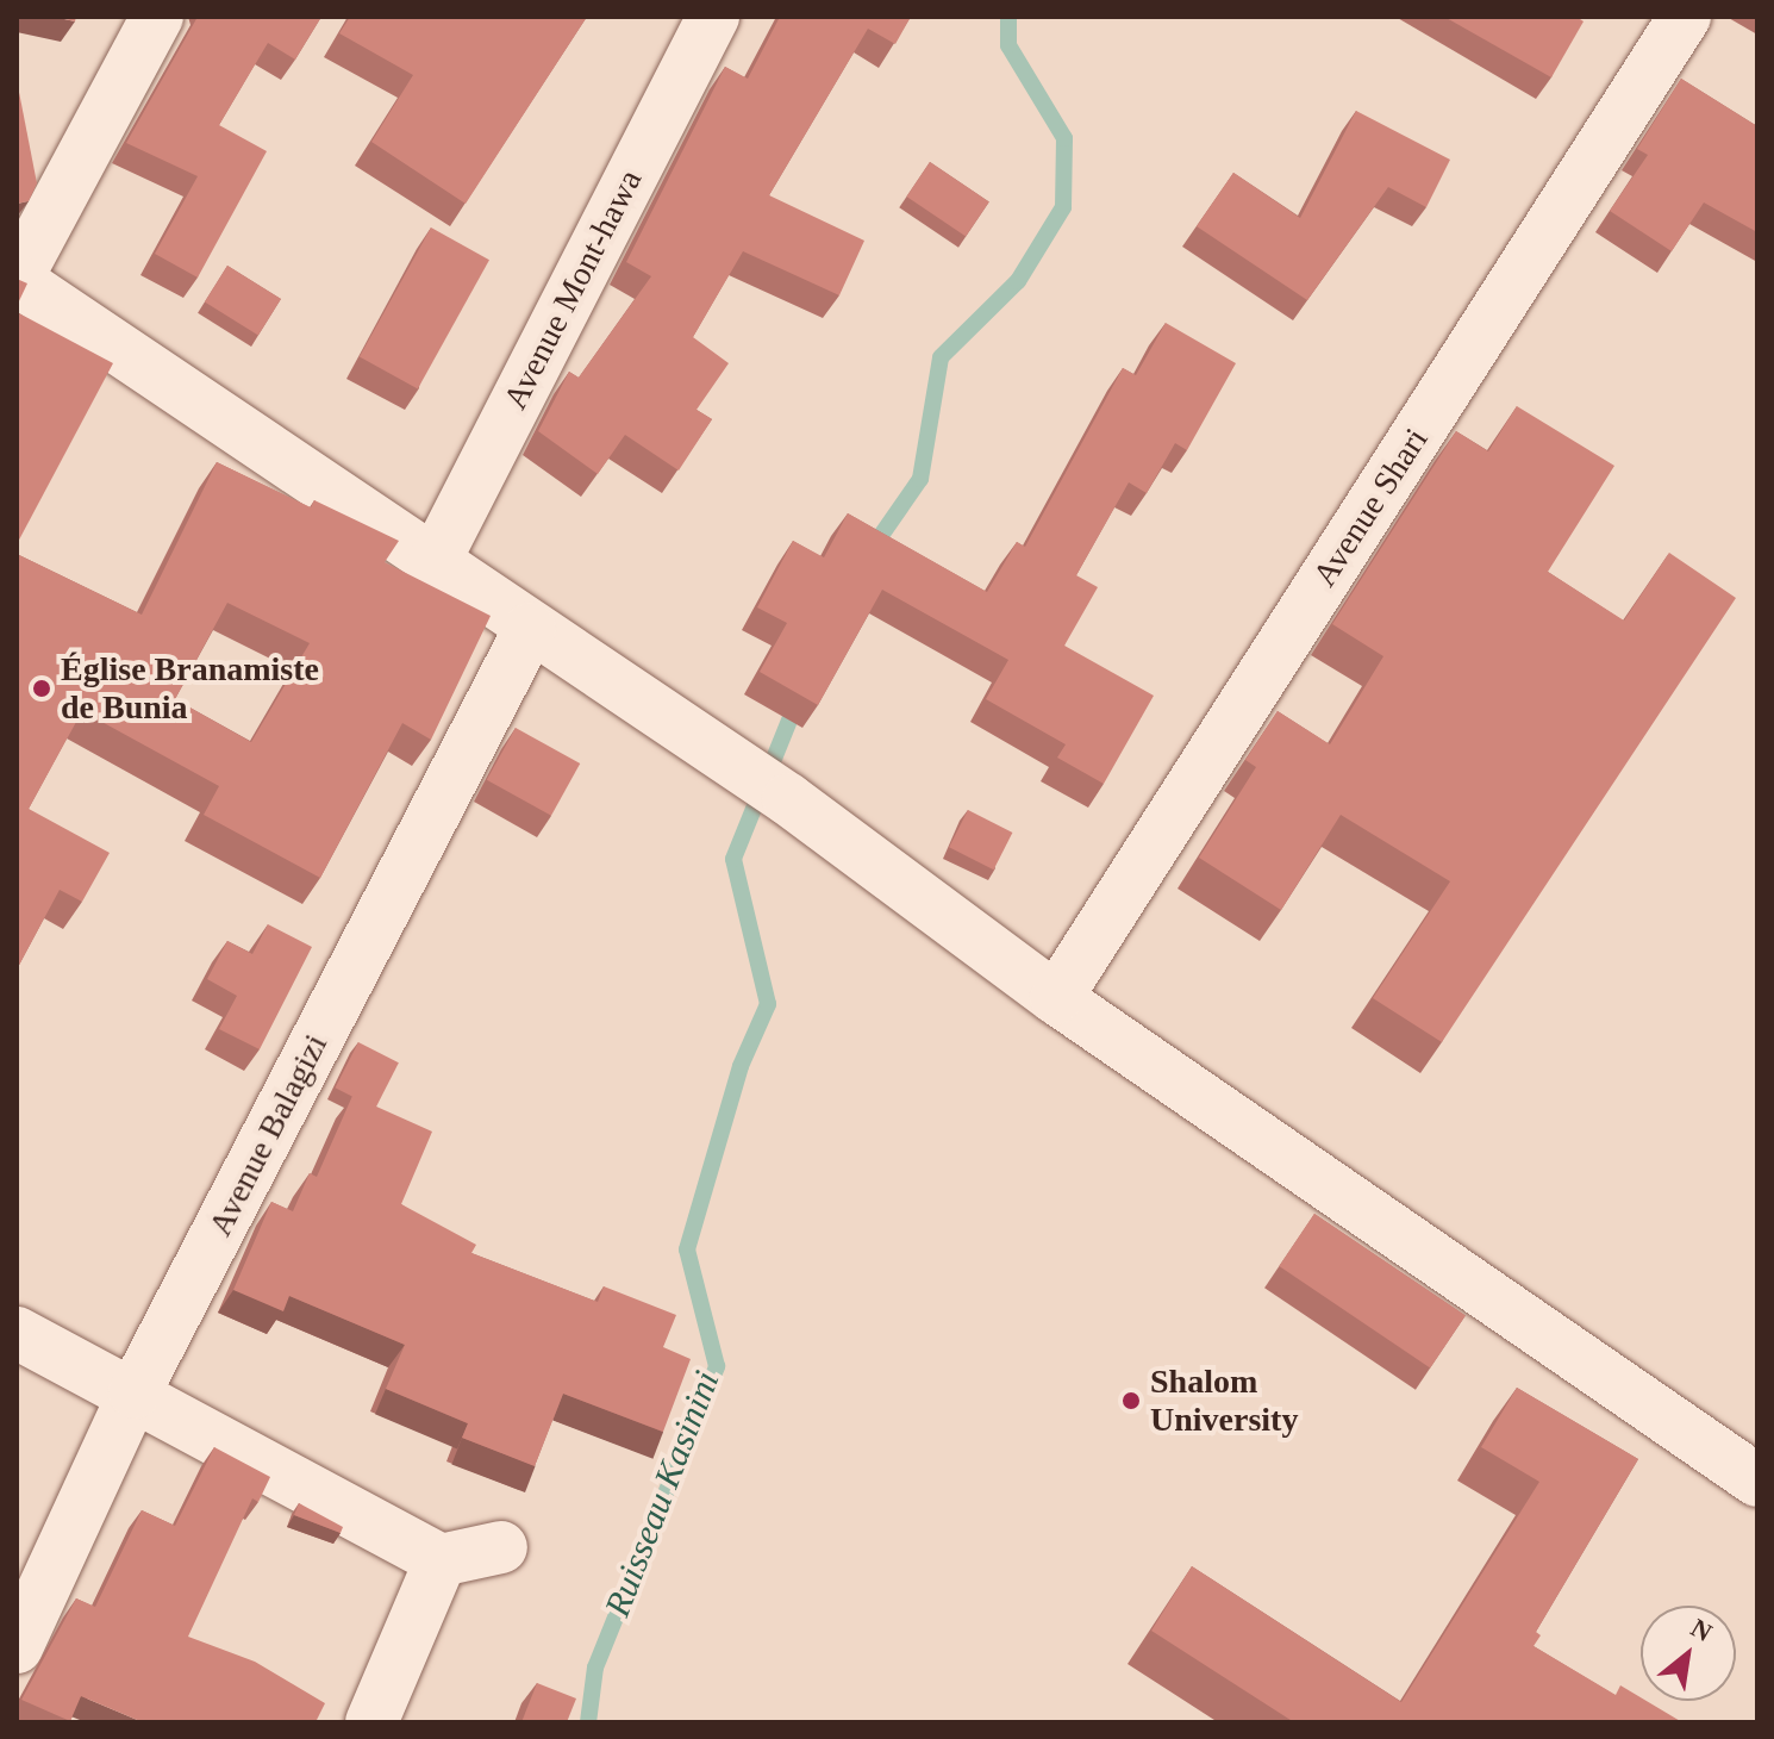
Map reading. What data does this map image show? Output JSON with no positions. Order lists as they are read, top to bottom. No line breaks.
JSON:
{"streets":{"street":["Avenue Mont-hawa","Avenue Shari","Avenue Balagizi"]},"water":["Ruisseau Kasinini"],"places":["Église Branamiste de Bunia","Shalom University"],"north":"top right"}
